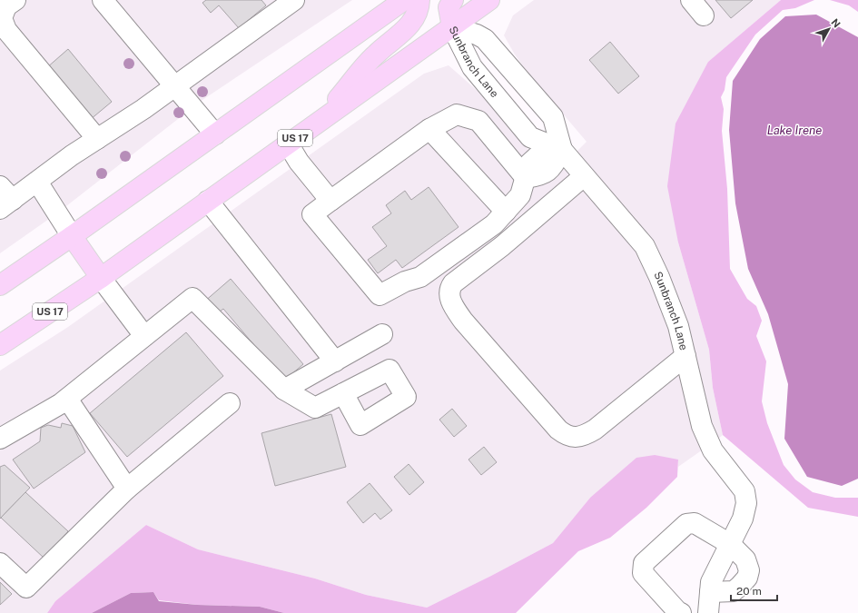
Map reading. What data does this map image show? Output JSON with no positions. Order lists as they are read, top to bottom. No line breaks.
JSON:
{"streets":{"main road":["US 17"],"street":["Sunbranch Lane"]},"crossings":[["Sunbranch Lane","US 17"]],"water":["Lake Irene"],"scale_bar":"20 m","north":"top right"}
